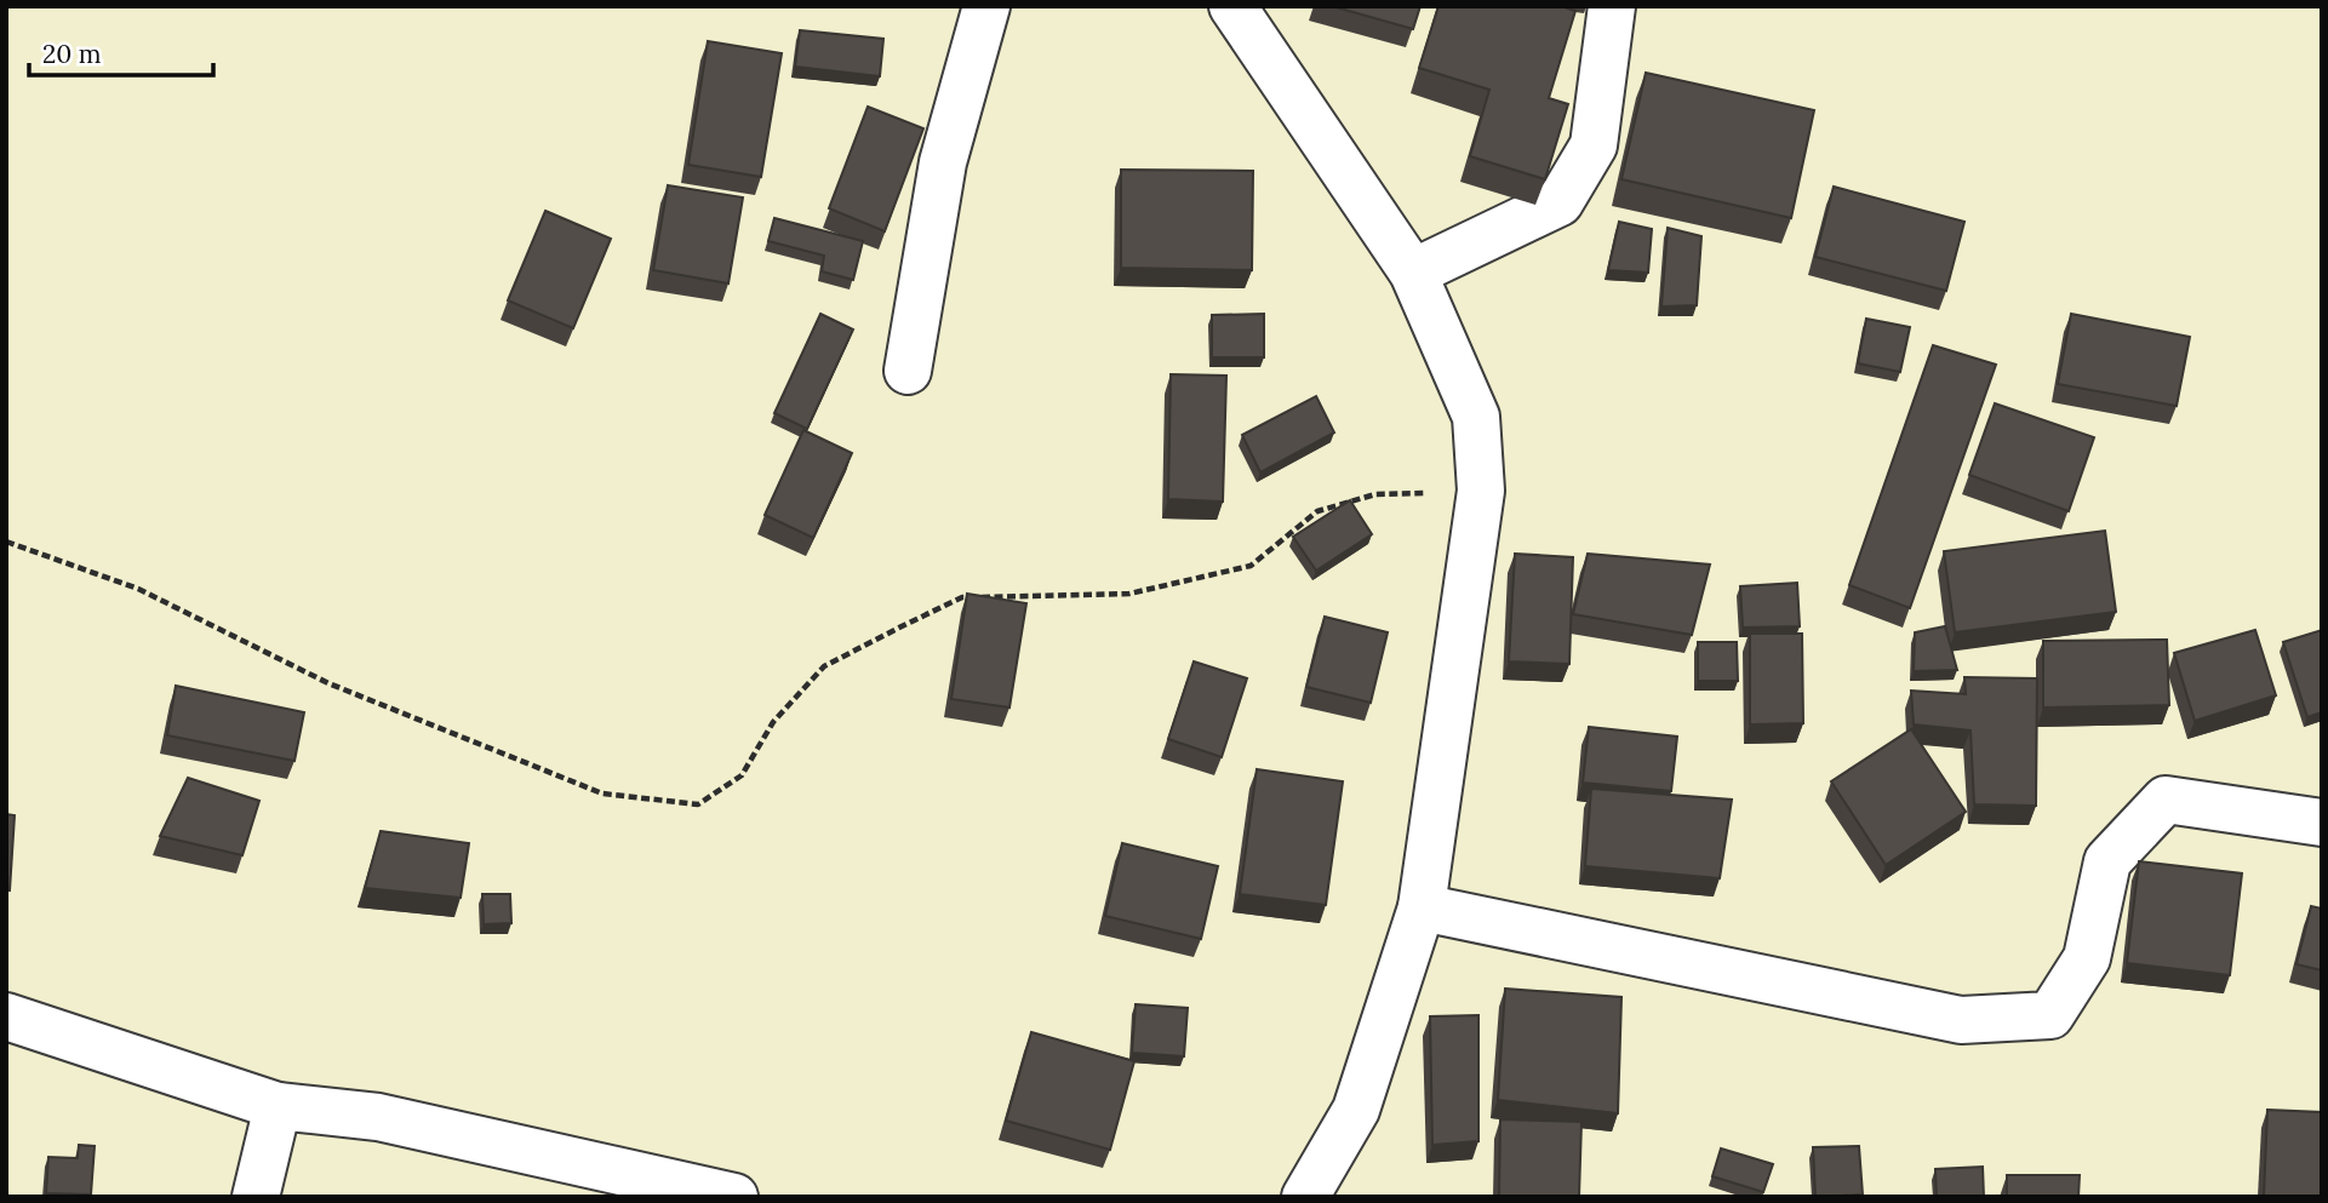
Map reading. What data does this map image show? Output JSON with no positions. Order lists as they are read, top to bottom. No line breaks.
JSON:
{"scale_bar":"20 m"}
